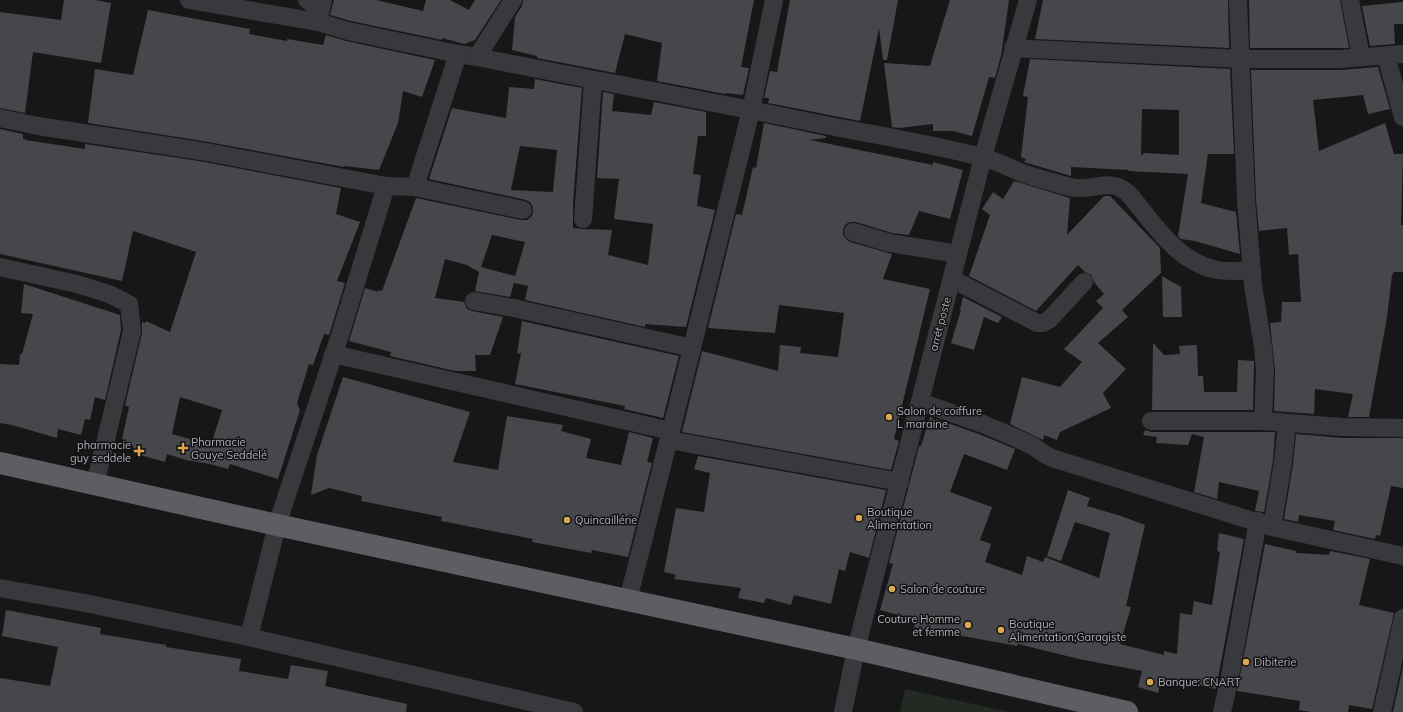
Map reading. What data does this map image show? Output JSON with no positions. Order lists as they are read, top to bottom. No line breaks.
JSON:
{"streets":{"street":["arrét poste"]},"places":{"other":["Salon de coiffure L maraine","Boutique Alimentation","Quincaillérie","Salon de couture","Couture Homme et femme","Boutique Alimentation;Garagiste","Dibiterie","Banque: CNART"],"health":["Pharmacie Gouye Seddelé","pharmacie guy seddele"]}}
